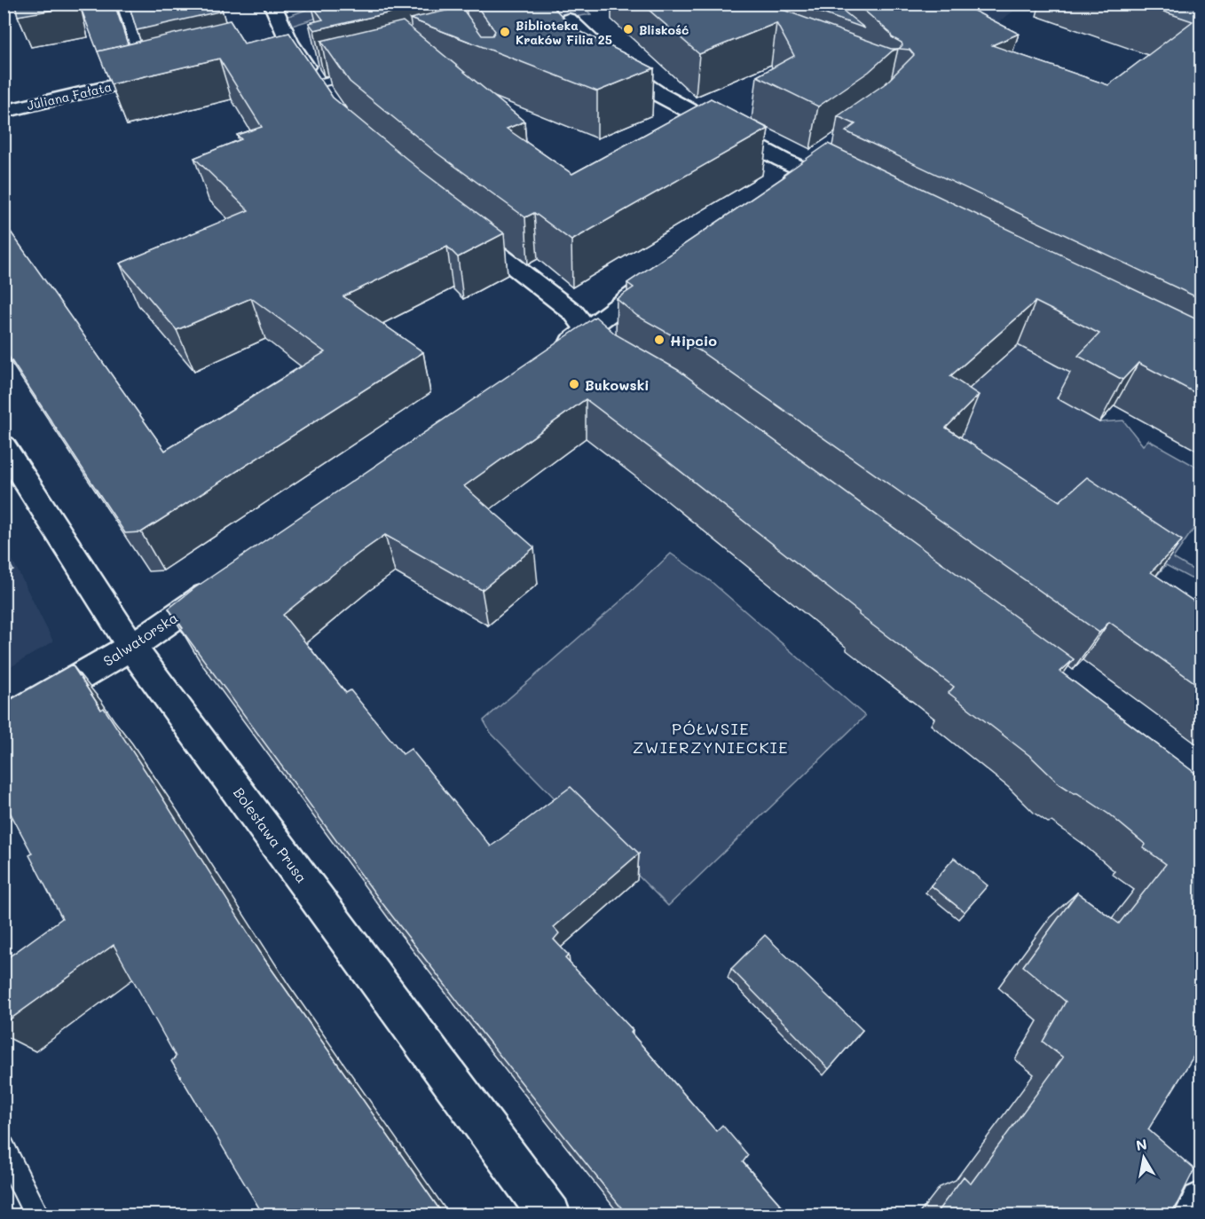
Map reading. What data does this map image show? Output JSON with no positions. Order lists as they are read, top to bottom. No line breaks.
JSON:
{"streets":{"street":["Juliana Fałata","Salwatorska","Bolesława Prusa"]},"crossings":[["Salwatorska","Bolesława Prusa"]],"districts":["PÓŁWSIE ZWIERZYNIECKIE"],"places":["Bliskość","Biblioteka Kraków Filia 25","Hipcio","Bukowski"],"north":"top"}
